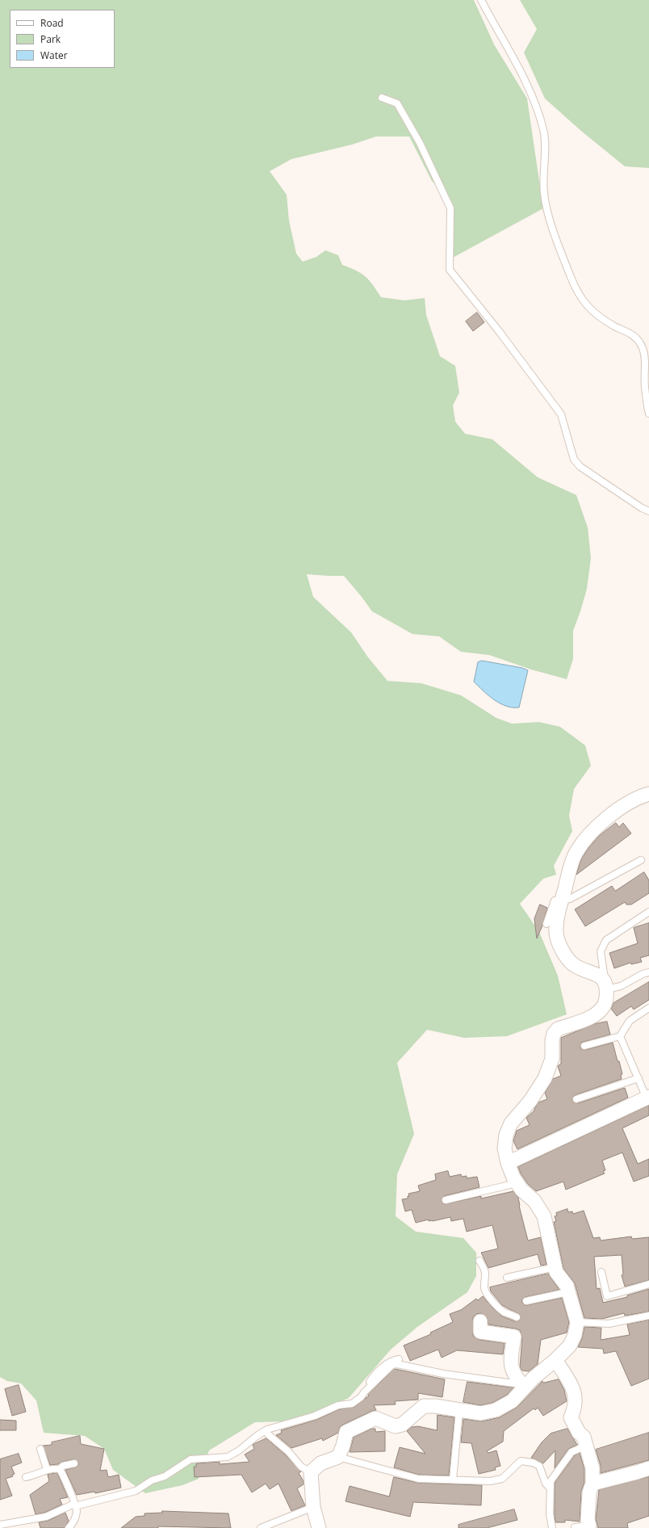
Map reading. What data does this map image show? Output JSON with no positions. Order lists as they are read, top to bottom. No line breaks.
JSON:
{"legend":["Road","Park","Water"]}
